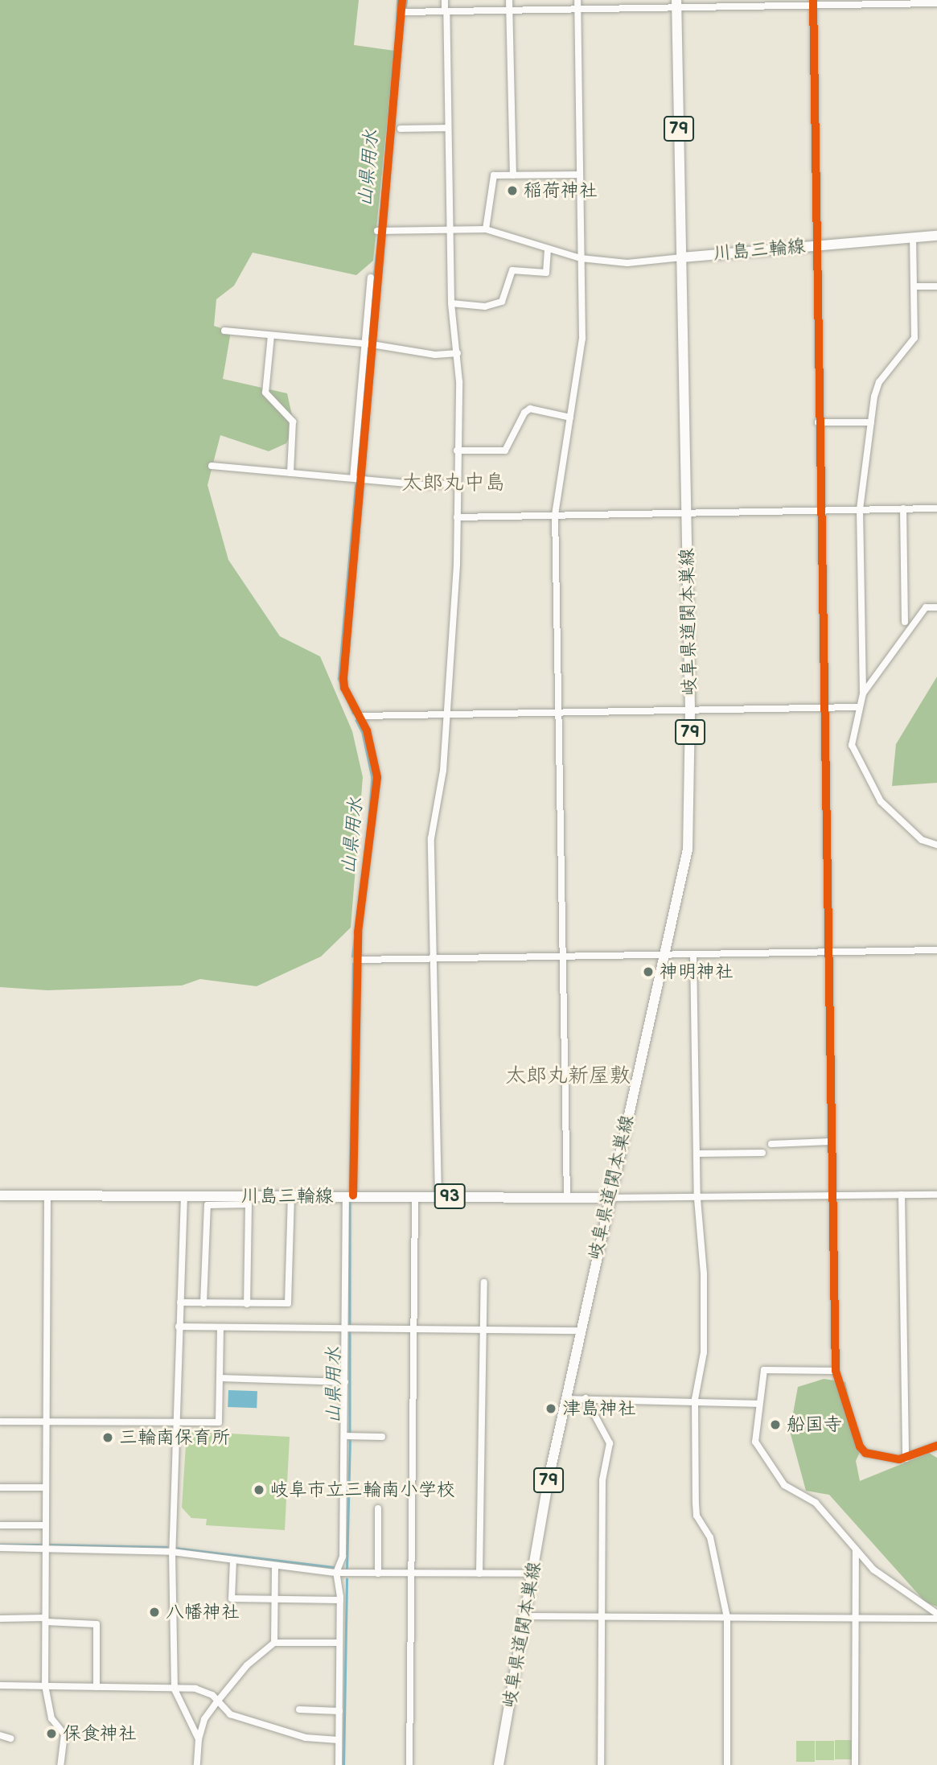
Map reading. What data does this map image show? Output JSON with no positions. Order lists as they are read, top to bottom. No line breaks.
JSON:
{"streets":{"main road":["79","川島三輪線","岐阜県道関本巣線","93"]},"crossings":[["川島三輪線","岐阜県道関本巣線"]],"districts":["太郎丸中島","太郎丸新屋敷"],"water":["山県用水"],"places":["稲荷神社","神明神社","津島神社","船国寺","三輪南保育所","岐阜市立三輪南小学校","八幡神社","保食神社"]}
